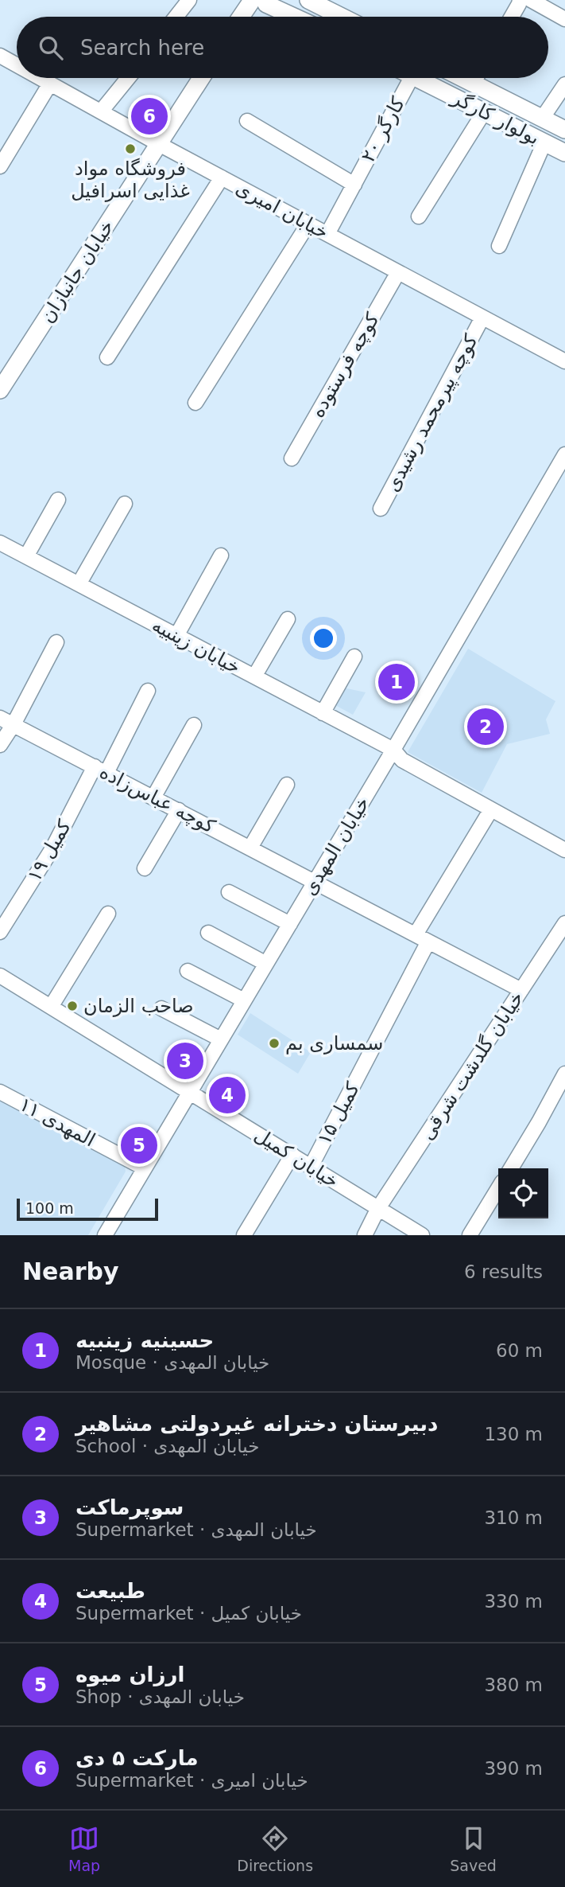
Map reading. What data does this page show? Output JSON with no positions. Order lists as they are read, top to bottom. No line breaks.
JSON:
{"streets":{"main road":["بولوار کارگر","خیابان جانبازان"],"street":["کارگر ۲۰","خیابان امیری","کوچه فرستوده","کوچه پیرمحمد رشیدی","خیابان زینبیه","کوچه عباس‌زاده","خیابان المهدی","کمیل ۱۹","خیابان گلدشت شرقی","کمیل ۱۵","المهدی ۱۱","خیابان کمیل"]},"crossings":[["کارگر ۲۰","خیابان امیری"],["خیابان امیری","خیابان جانبازان"],["خیابان امیری","کوچه فرستوده"],["خیابان امیری","کوچه پیرمحمد رشیدی"],["خیابان زینبیه","خیابان المهدی"],["کوچه عباس‌زاده","خیابان المهدی"],["کوچه عباس‌زاده","کمیل ۱۹"],["کوچه عباس‌زاده","خیابان گلدشت شرقی"],["کوچه عباس‌زاده","کمیل ۱۵"],["خیابان المهدی","المهدی ۱۱"],["خیابان المهدی","خیابان کمیل"],["خیابان گلدشت شرقی","خیابان کمیل"],["کمیل ۱۵","خیابان کمیل"]],"places":["فروشگاه مواد غذایی اسرافیل","صاحب الزمان","سمساری بم"],"scale_bar":"100 m","page":{"search":"Search here","pins":["6","1","2","3","4","5"],"scale":"100 m","heading":["Nearby","6 results"],"list":[{"mark":"1","name":"حسینیه زینبیه","note":"Mosque · خیابان المهدی","value":"60 m"},{"mark":"2","name":"دبیرستان دخترانه غیردولتی مشاهیر","note":"School · خیابان المهدی","value":"130 m"},{"mark":"3","name":"سوپرماکت","note":"Supermarket · خیابان المهدی","value":"310 m"},{"mark":"4","name":"طبیعت","note":"Supermarket · خیابان کمیل","value":"330 m"},{"mark":"5","name":"ارزان میوه","note":"Shop · خیابان المهدی","value":"380 m"},{"mark":"6","name":"مارکت ۵ دی","note":"Supermarket · خیابان امیری","value":"390 m"}],"nav":["Map","Directions","Saved"]}}
